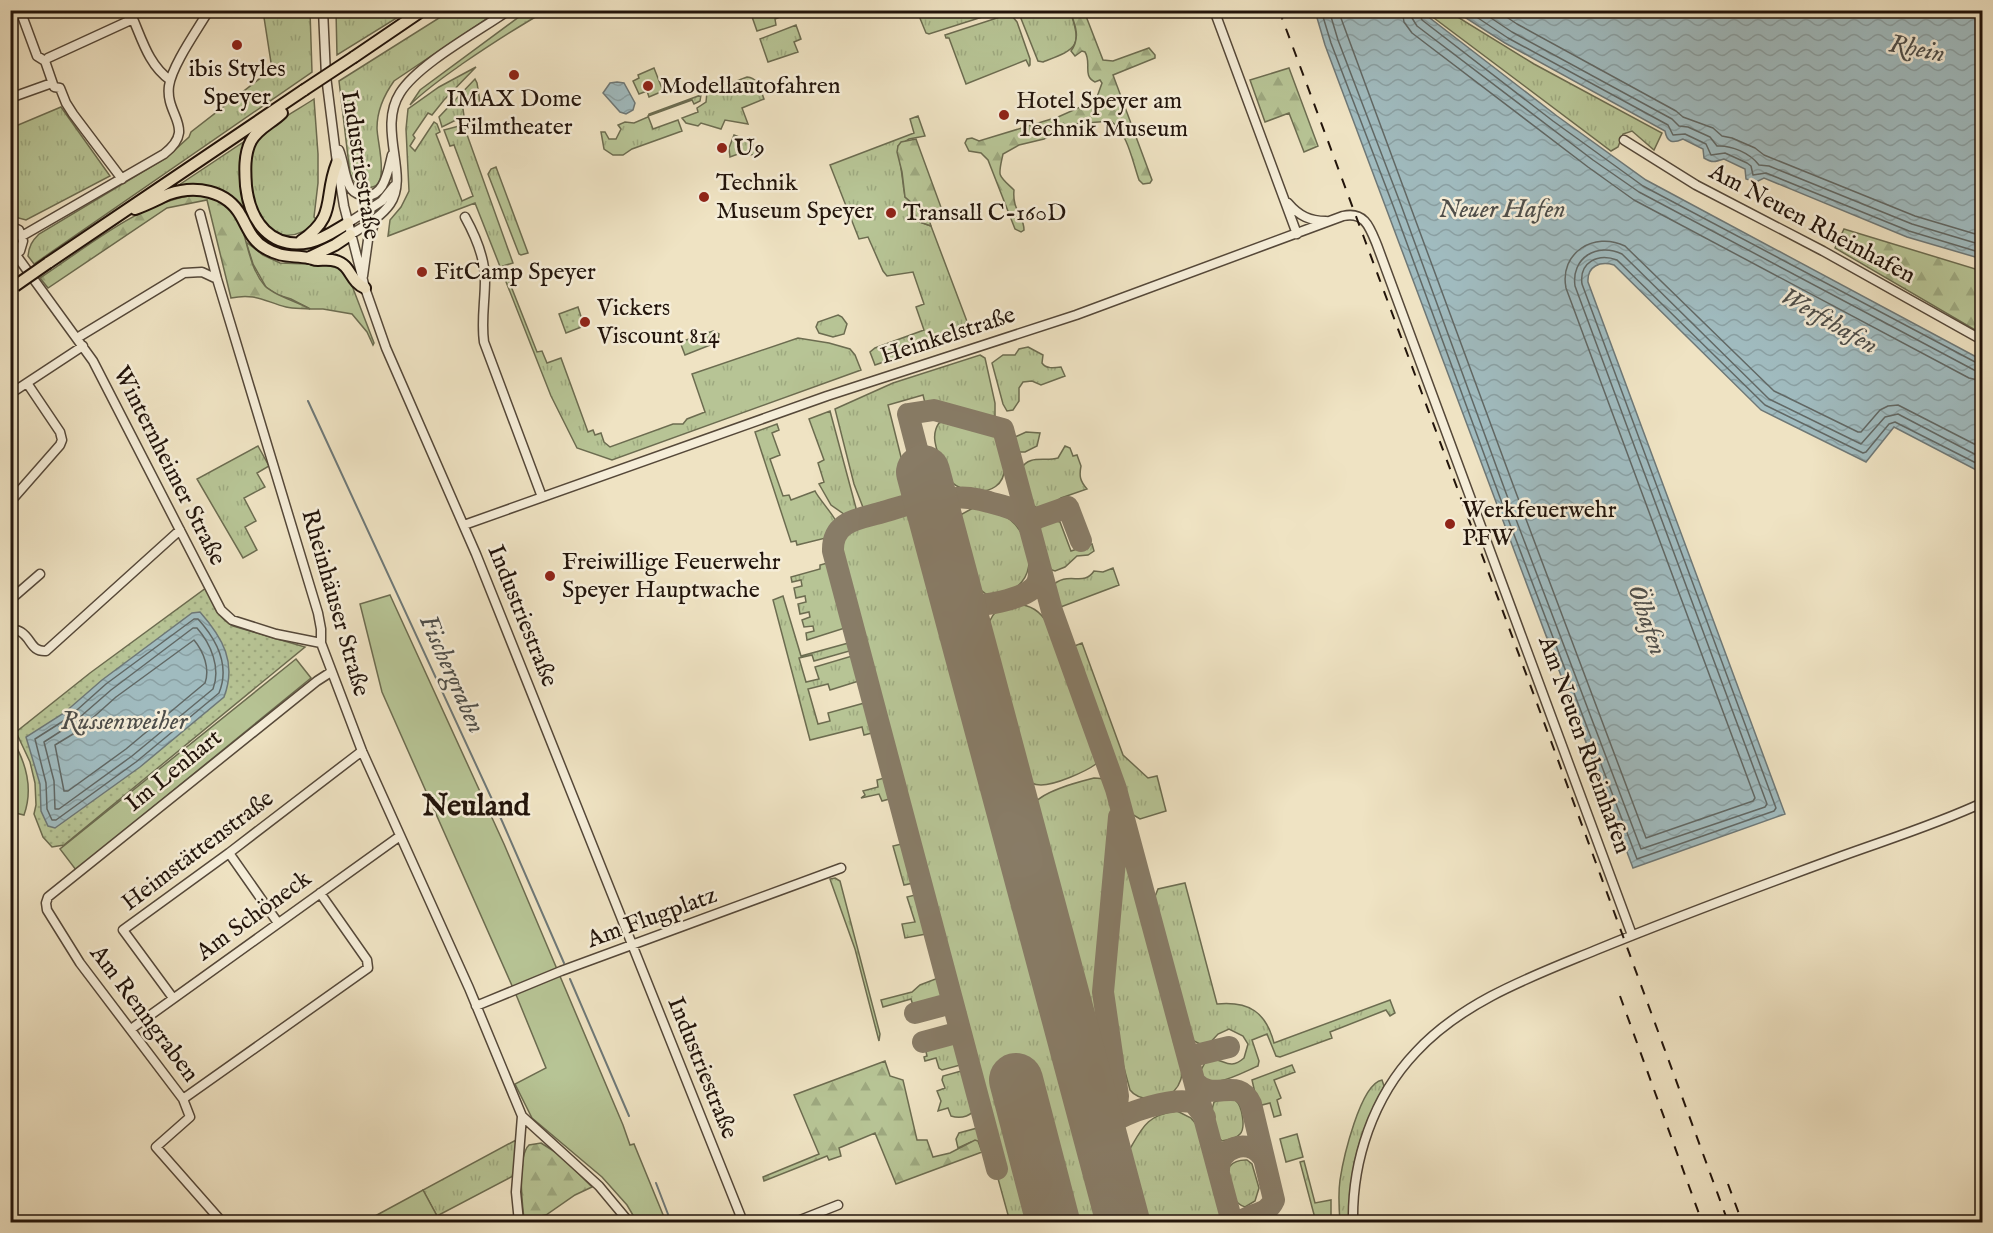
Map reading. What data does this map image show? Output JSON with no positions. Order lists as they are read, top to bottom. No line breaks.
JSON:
{"streets":{"street":["Industriestraße","Am Neuen Rheinhafen","Heinkelstraße","Winternheimer Straße","Rheinhäuser Straße","Im Lenhart","Heimstättenstraße","Am Schöneck","Am Flugplatz","Am Renngraben"]},"crossings":[["Industriestraße","Heinkelstraße"],["Industriestraße","Am Flugplatz"],["Am Neuen Rheinhafen","Heinkelstraße"],["Winternheimer Straße","Rheinhäuser Straße"],["Rheinhäuser Straße","Im Lenhart"],["Rheinhäuser Straße","Heimstättenstraße"],["Rheinhäuser Straße","Am Schöneck"],["Rheinhäuser Straße","Am Flugplatz"],["Im Lenhart","Am Renngraben"],["Heimstättenstraße","Am Schöneck"],["Am Schöneck","Am Renngraben"]],"districts":["Neuland"],"water":["Rhein","Neuer Hafen","Werfthafen","Ölhafen","Fischergraben","Russenweiher"],"places":["ibis Styles Speyer","IMAX Dome Filmtheater","Modellautofahren","Hotel Speyer am Technik Museum","U9","Technik Museum Speyer","Transall C-160D","FitCamp Speyer","Vickers Viscount 814","Werkfeuerwehr PFW","Freiwillige Feuerwehr Speyer Hauptwache"]}
